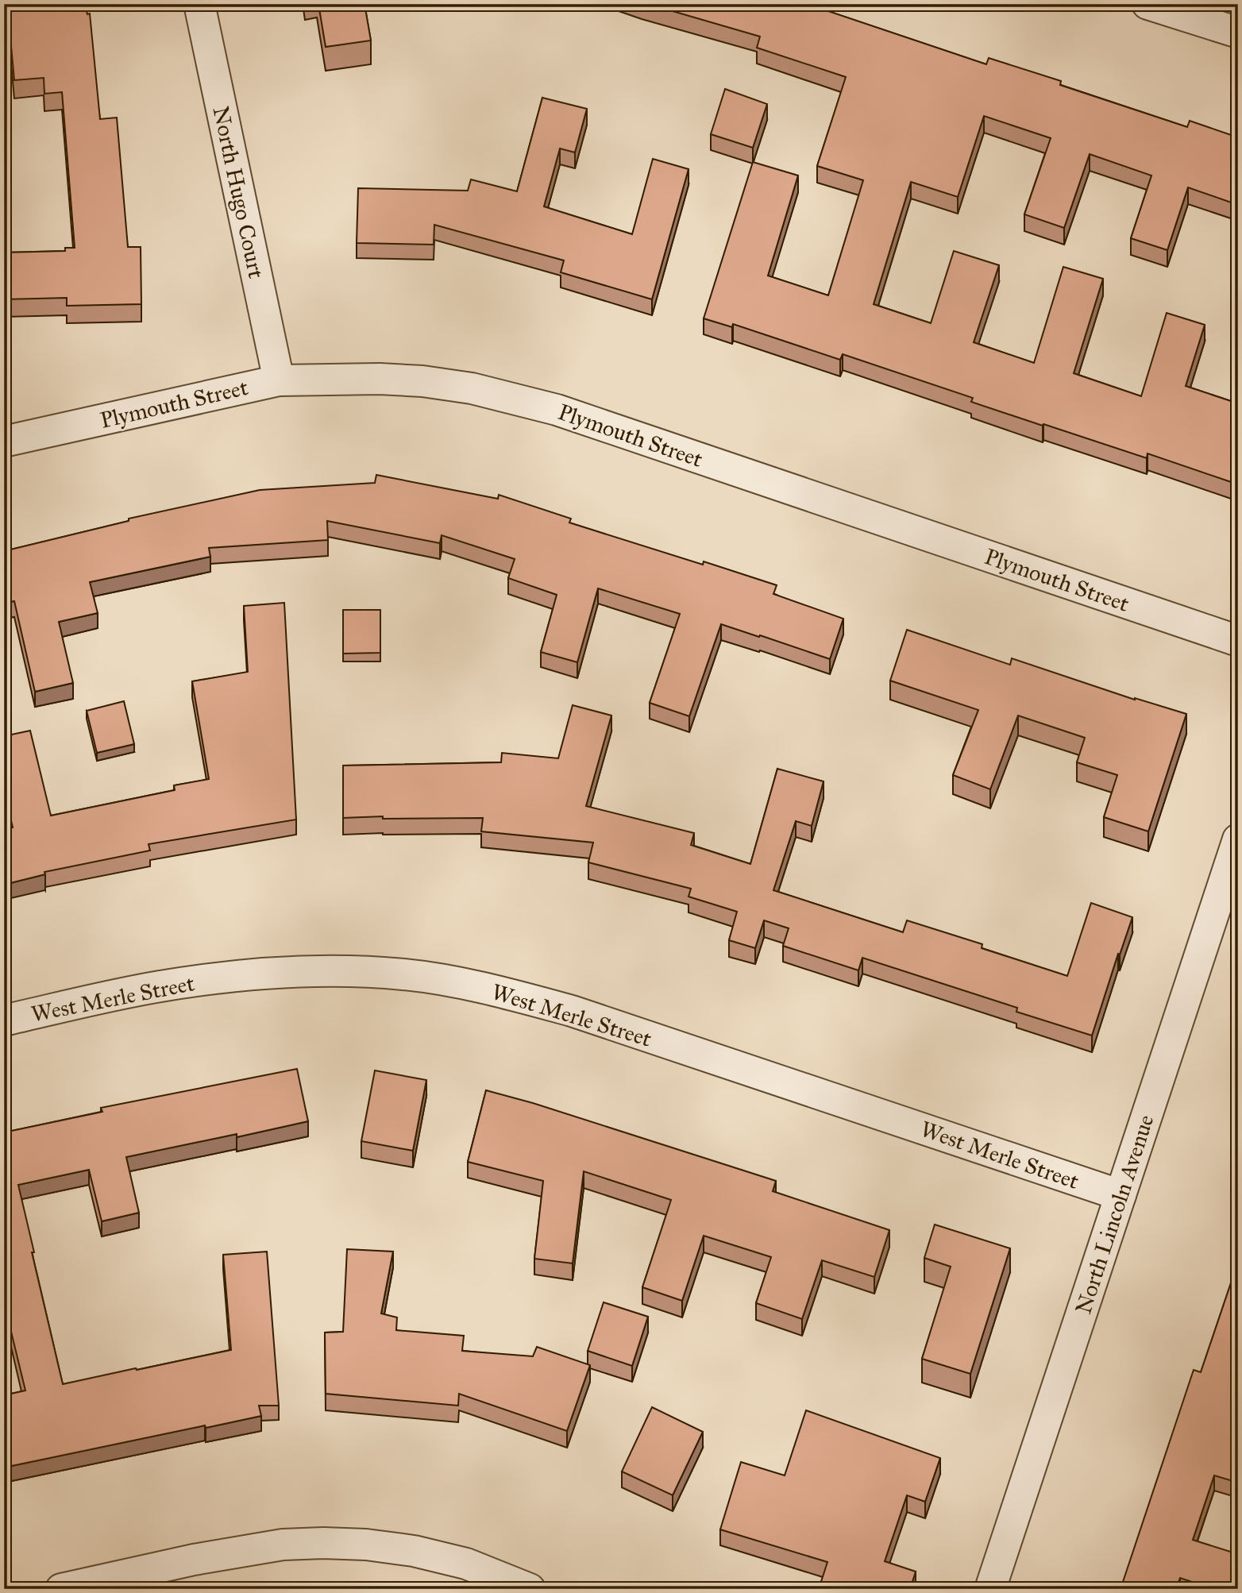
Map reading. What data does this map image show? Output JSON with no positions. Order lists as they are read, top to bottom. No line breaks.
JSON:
{"streets":{"street":["North Hugo Court","Plymouth Street","West Merle Street","North Lincoln Avenue"]},"crossings":[["North Hugo Court","Plymouth Street"],["West Merle Street","North Lincoln Avenue"]]}
